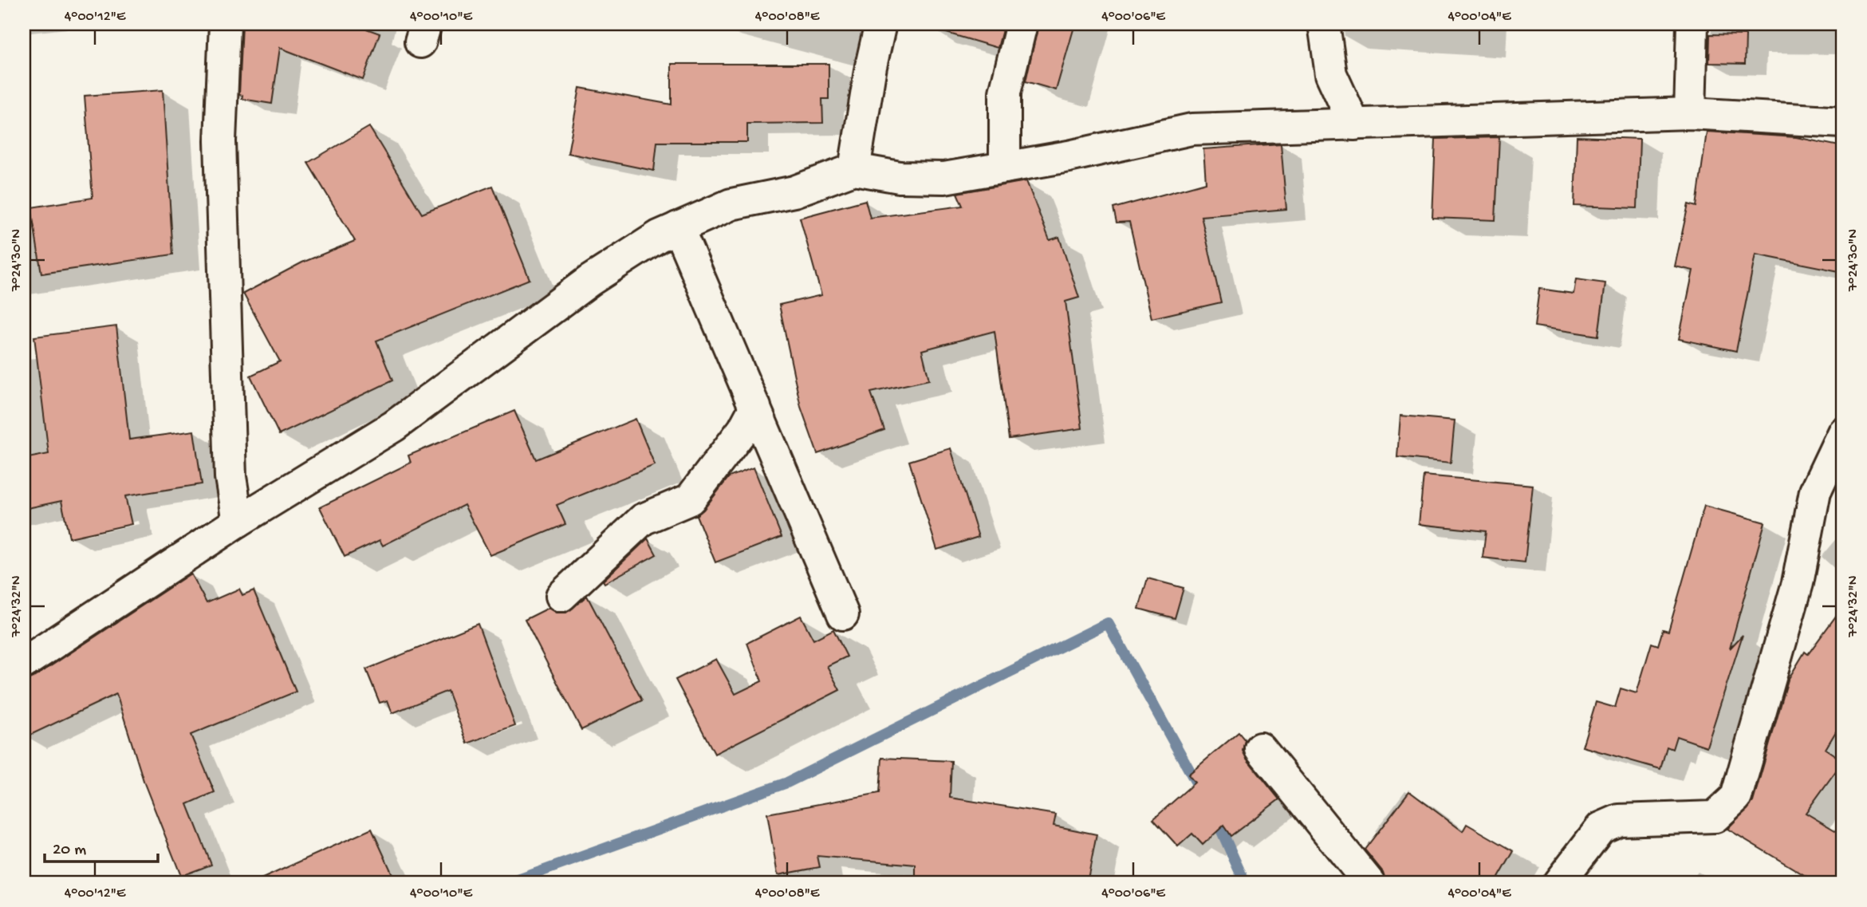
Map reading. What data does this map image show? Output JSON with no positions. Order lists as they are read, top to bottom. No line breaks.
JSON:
{"scale_bar":"20 m","coordinates":["4°00'12\"E","4°00'10\"E","4°00'08\"E","4°00'06\"E","4°00'04\"E","7°24'30\"N","7°24'32\"N"]}
